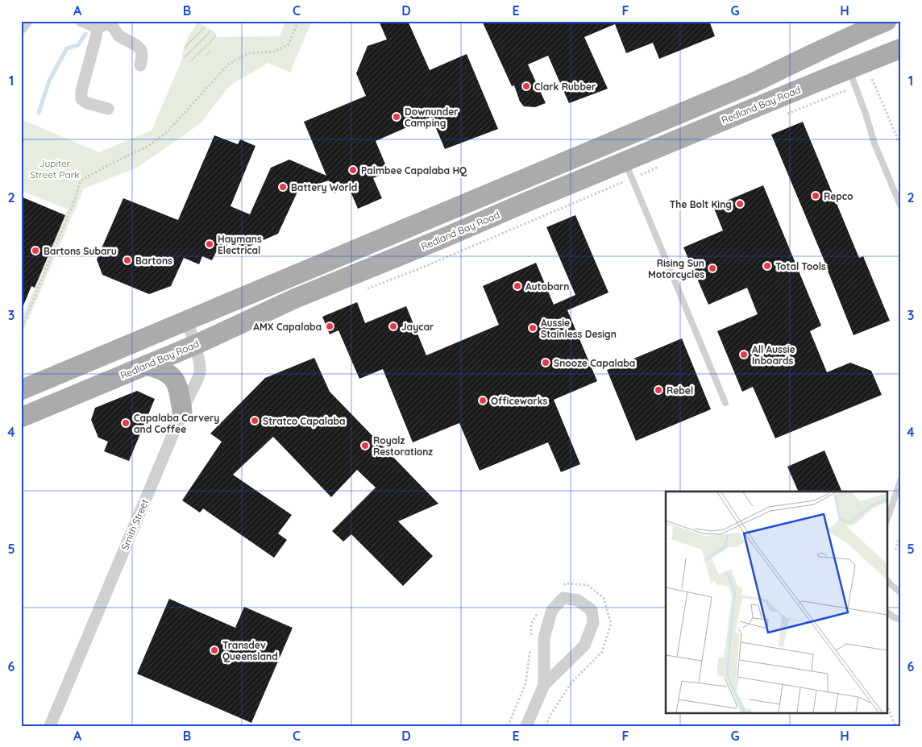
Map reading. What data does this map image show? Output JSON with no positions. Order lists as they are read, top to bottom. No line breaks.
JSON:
{"streets":{"main road":["Redland Bay Road"],"street":["Smith Street"]},"crossings":[["Redland Bay Road","Smith Street"]],"parks":["Jupiter Street Park"],"places":["Clark Rubber","Downunder Camping","Palmbee Capalaba HQ","Battery World","Repco","The Bolt King","Haymans Electrical","Bartons Subaru","Bartons","Total Tools","Rising Sun Motorcycles","Autobarn","AMX Capalaba","Jaycar","Aussie Stainless Design","All Aussie Inboards","Snooze Capalaba","Rebel","Officeworks","Stratco Capalaba","Capalaba Carvery and Coffee","Royalz Restorationz","Transdev Queensland"],"grid":{"columns":["A","B","C","D","E","F","G","H"],"rows":["1","2","3","4","5","6"]}}
